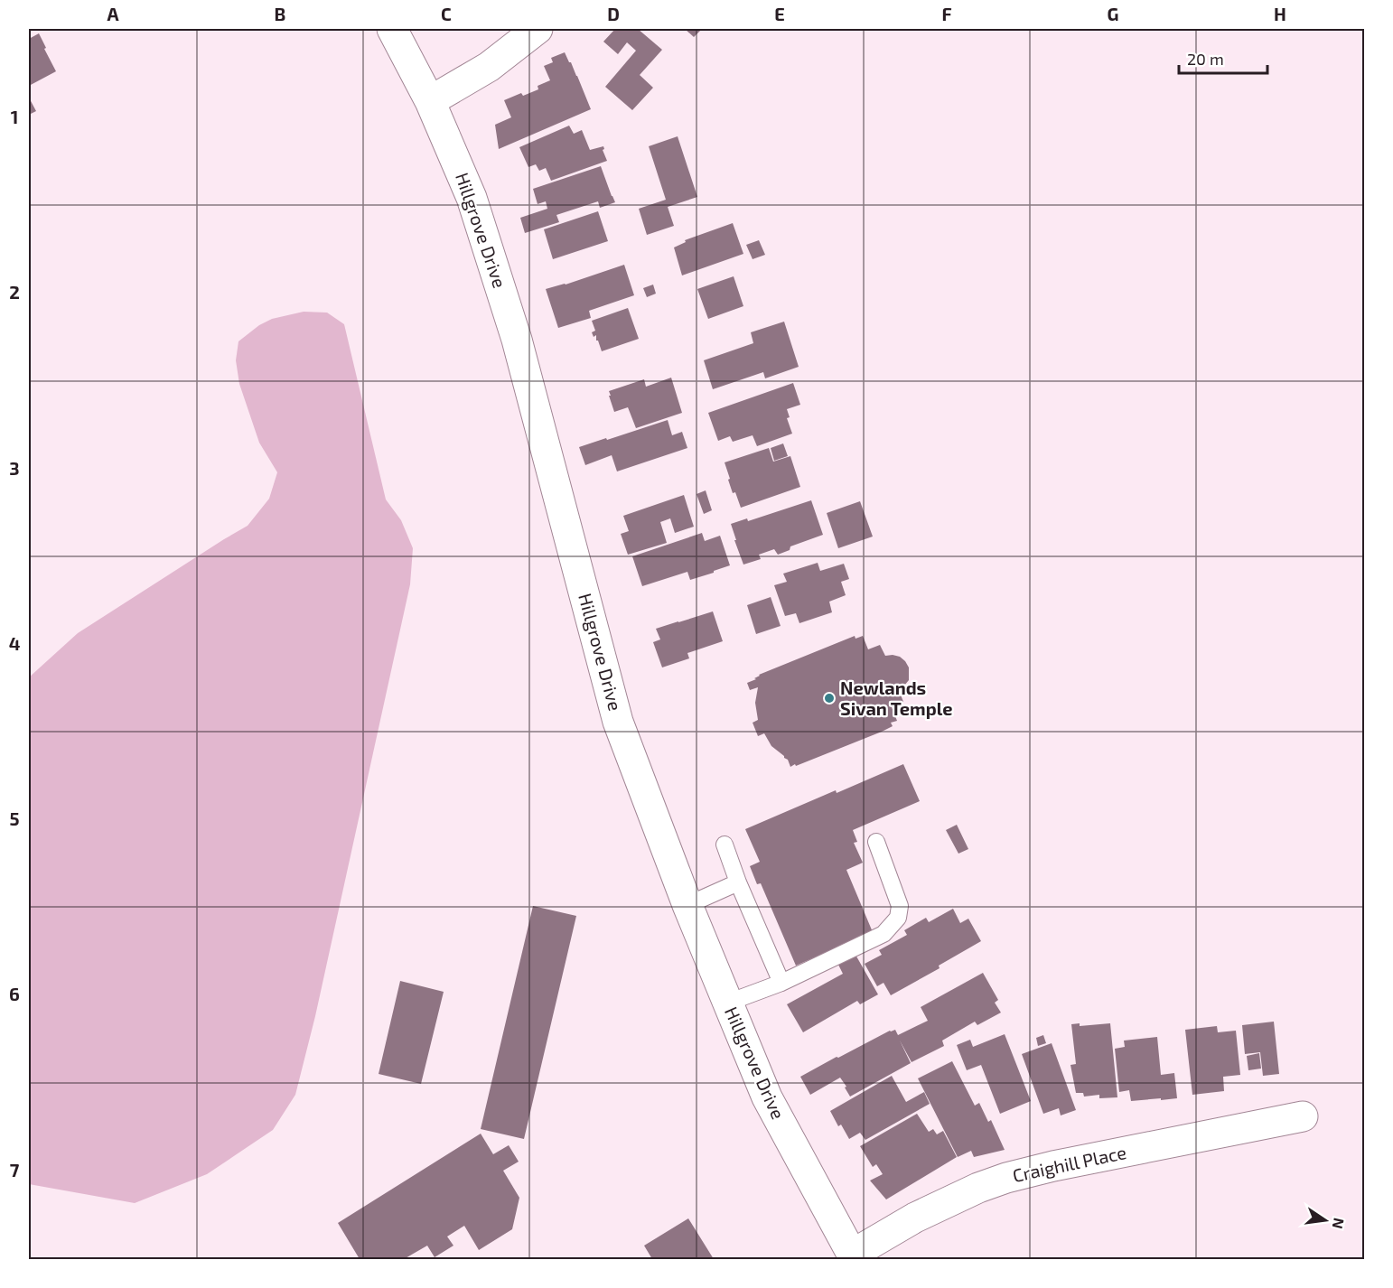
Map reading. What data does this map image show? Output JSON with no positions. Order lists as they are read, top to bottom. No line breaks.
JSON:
{"streets":{"street":["Hillgrove Drive","Craighill Place"]},"crossings":[["Hillgrove Drive","Craighill Place"]],"places":["Newlands Sivan Temple"],"scale_bar":"20 m","north":"right","grid":{"columns":["A","B","C","D","E","F","G","H"],"rows":["1","2","3","4","5","6","7"]}}
